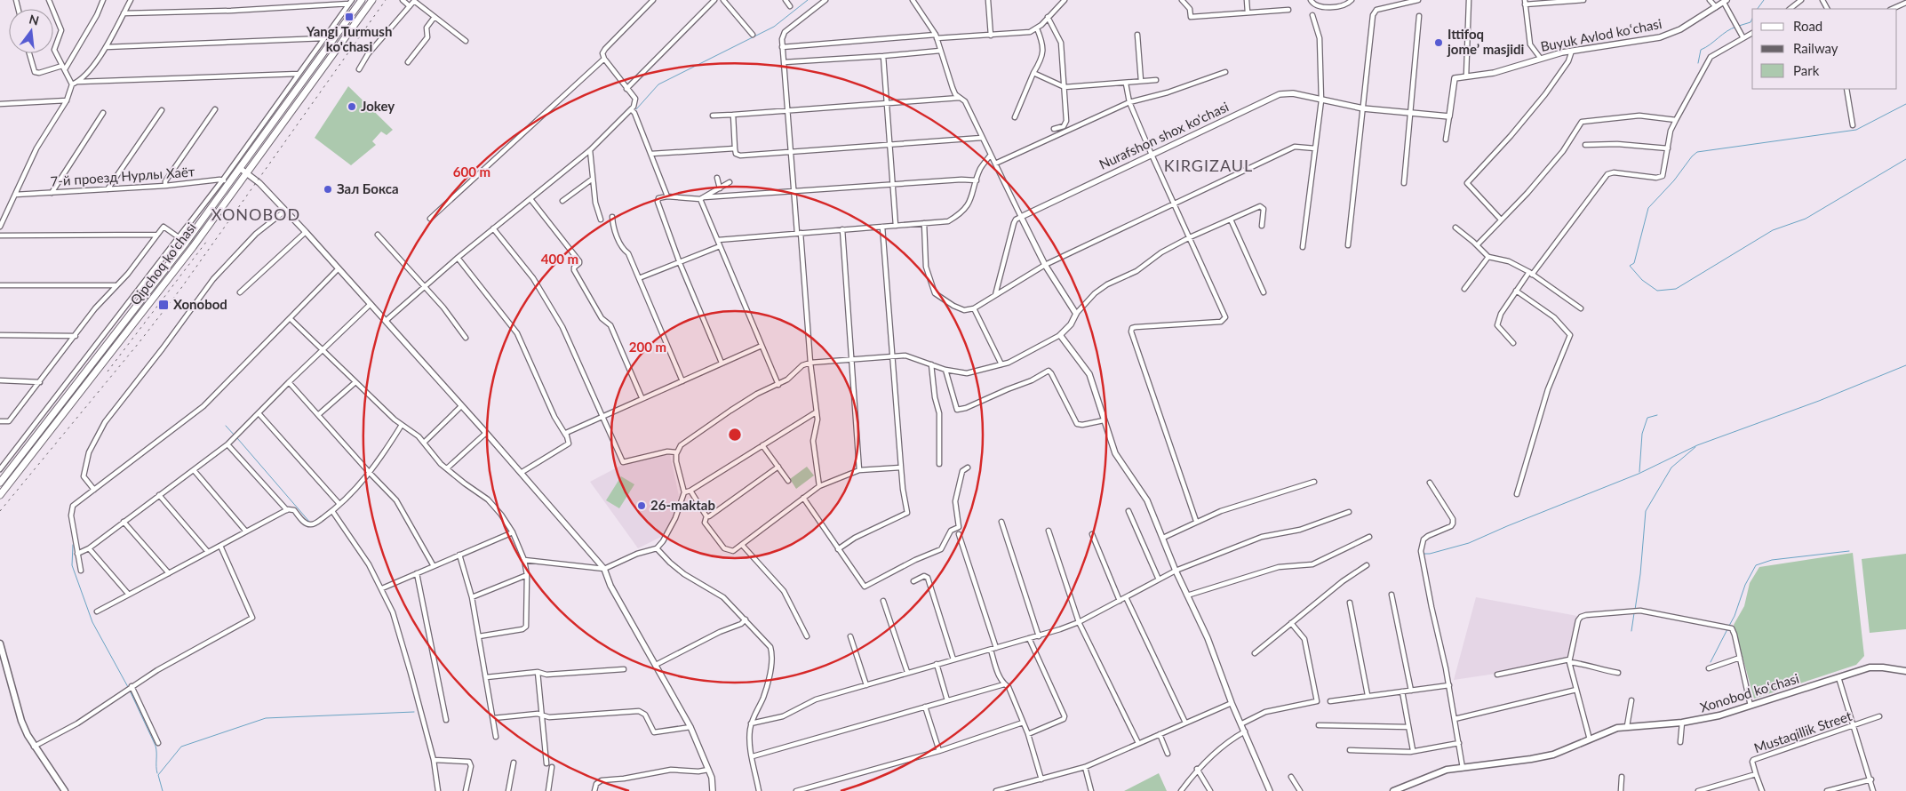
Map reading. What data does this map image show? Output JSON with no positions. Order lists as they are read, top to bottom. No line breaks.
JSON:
{"streets":{"main road":["Qipchoq ko'chasi","Xonobod koʻchasi"],"street":["Buyuk Avlod koʻchasi","Nurafshon shox ko'chasi","7-й проезд Нурлы Хаёт","Mustaqillik Street"]},"districts":["KIRGIZAUL","XONOBOD"],"places":{"transit":["Yangi Turmush ko'chasi","Xonobod"],"other":["Ittifoq jome’ masjidi","Jokey","Зал Бокса","26-maktab"]},"legend":["Road","Railway","Park"],"north":"top","rings":["600 m","400 m","200 m"]}
